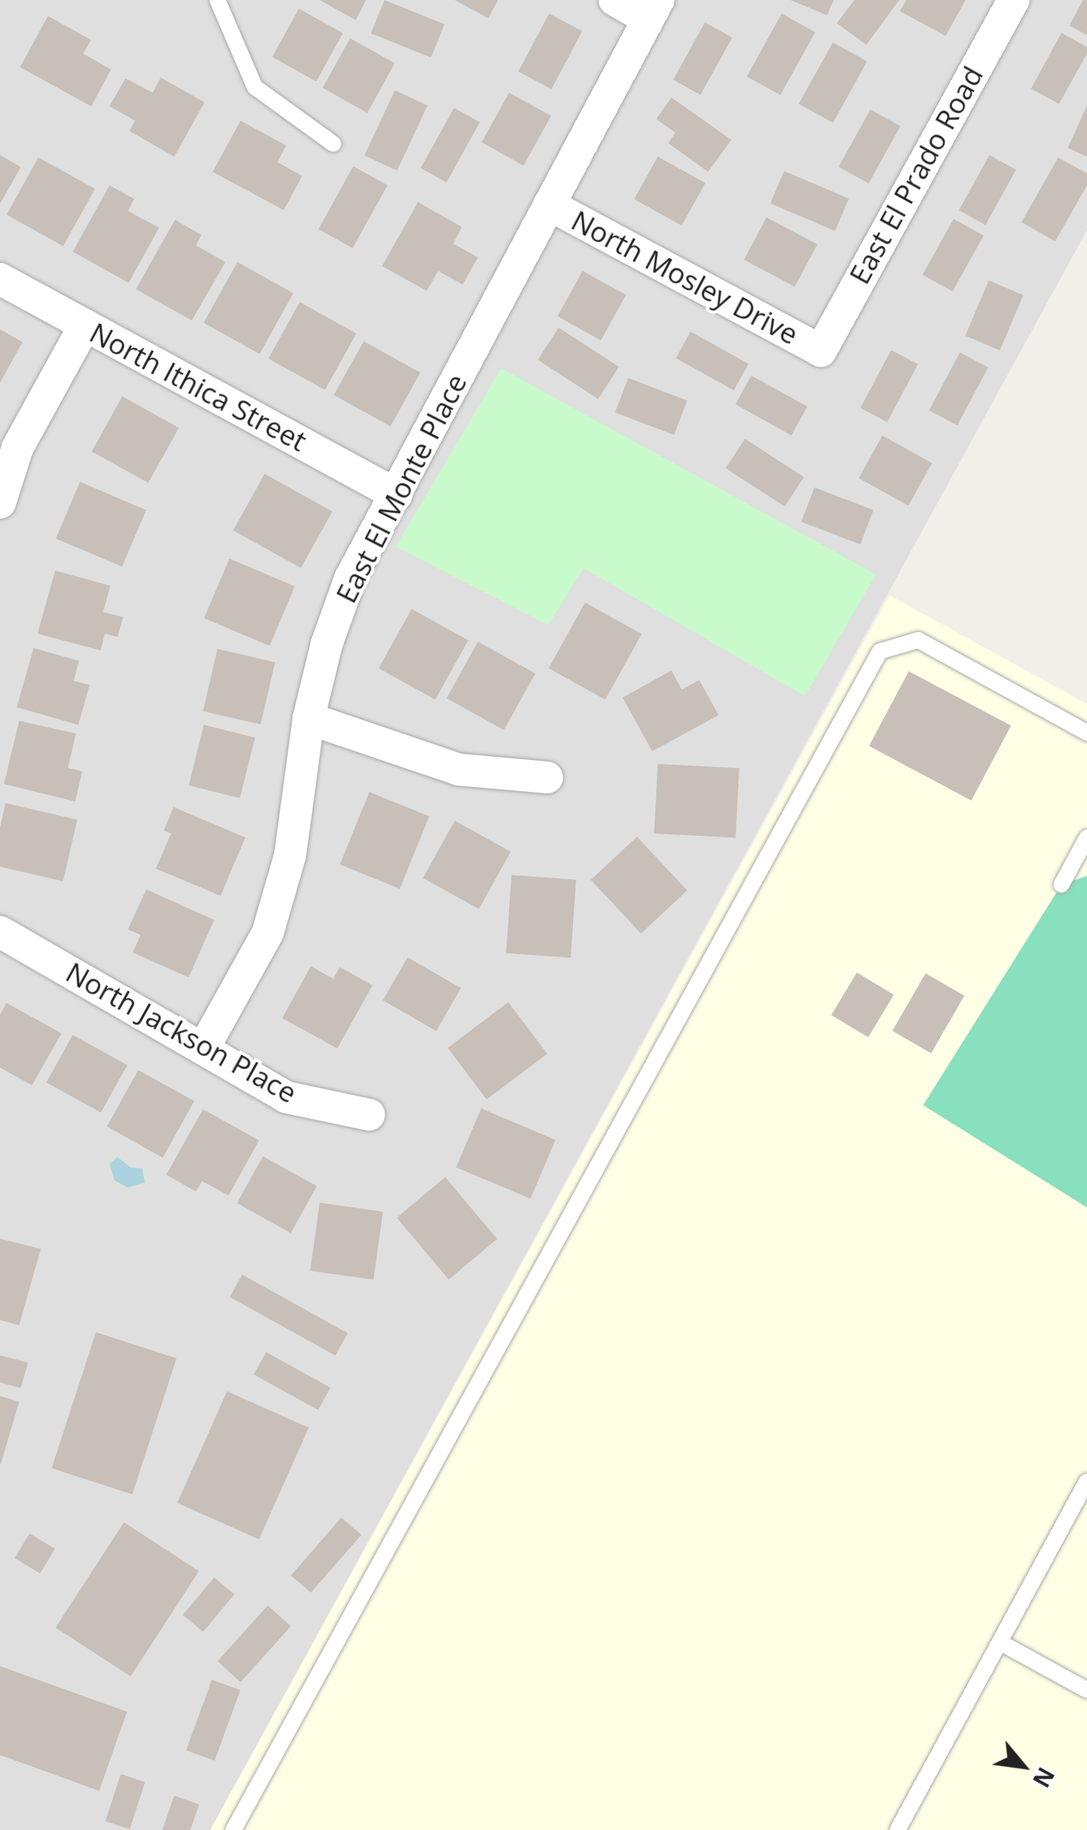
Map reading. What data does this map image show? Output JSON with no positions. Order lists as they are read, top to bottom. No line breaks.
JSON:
{"streets":{"street":["East El Prado Road","North Mosley Drive","North Ithica Street","East El Monte Place","North Jackson Place"]},"crossings":[["East El Prado Road","North Mosley Drive"],["North Mosley Drive","East El Monte Place"],["North Ithica Street","East El Monte Place"],["East El Monte Place","North Jackson Place"]],"north":"bottom right"}
